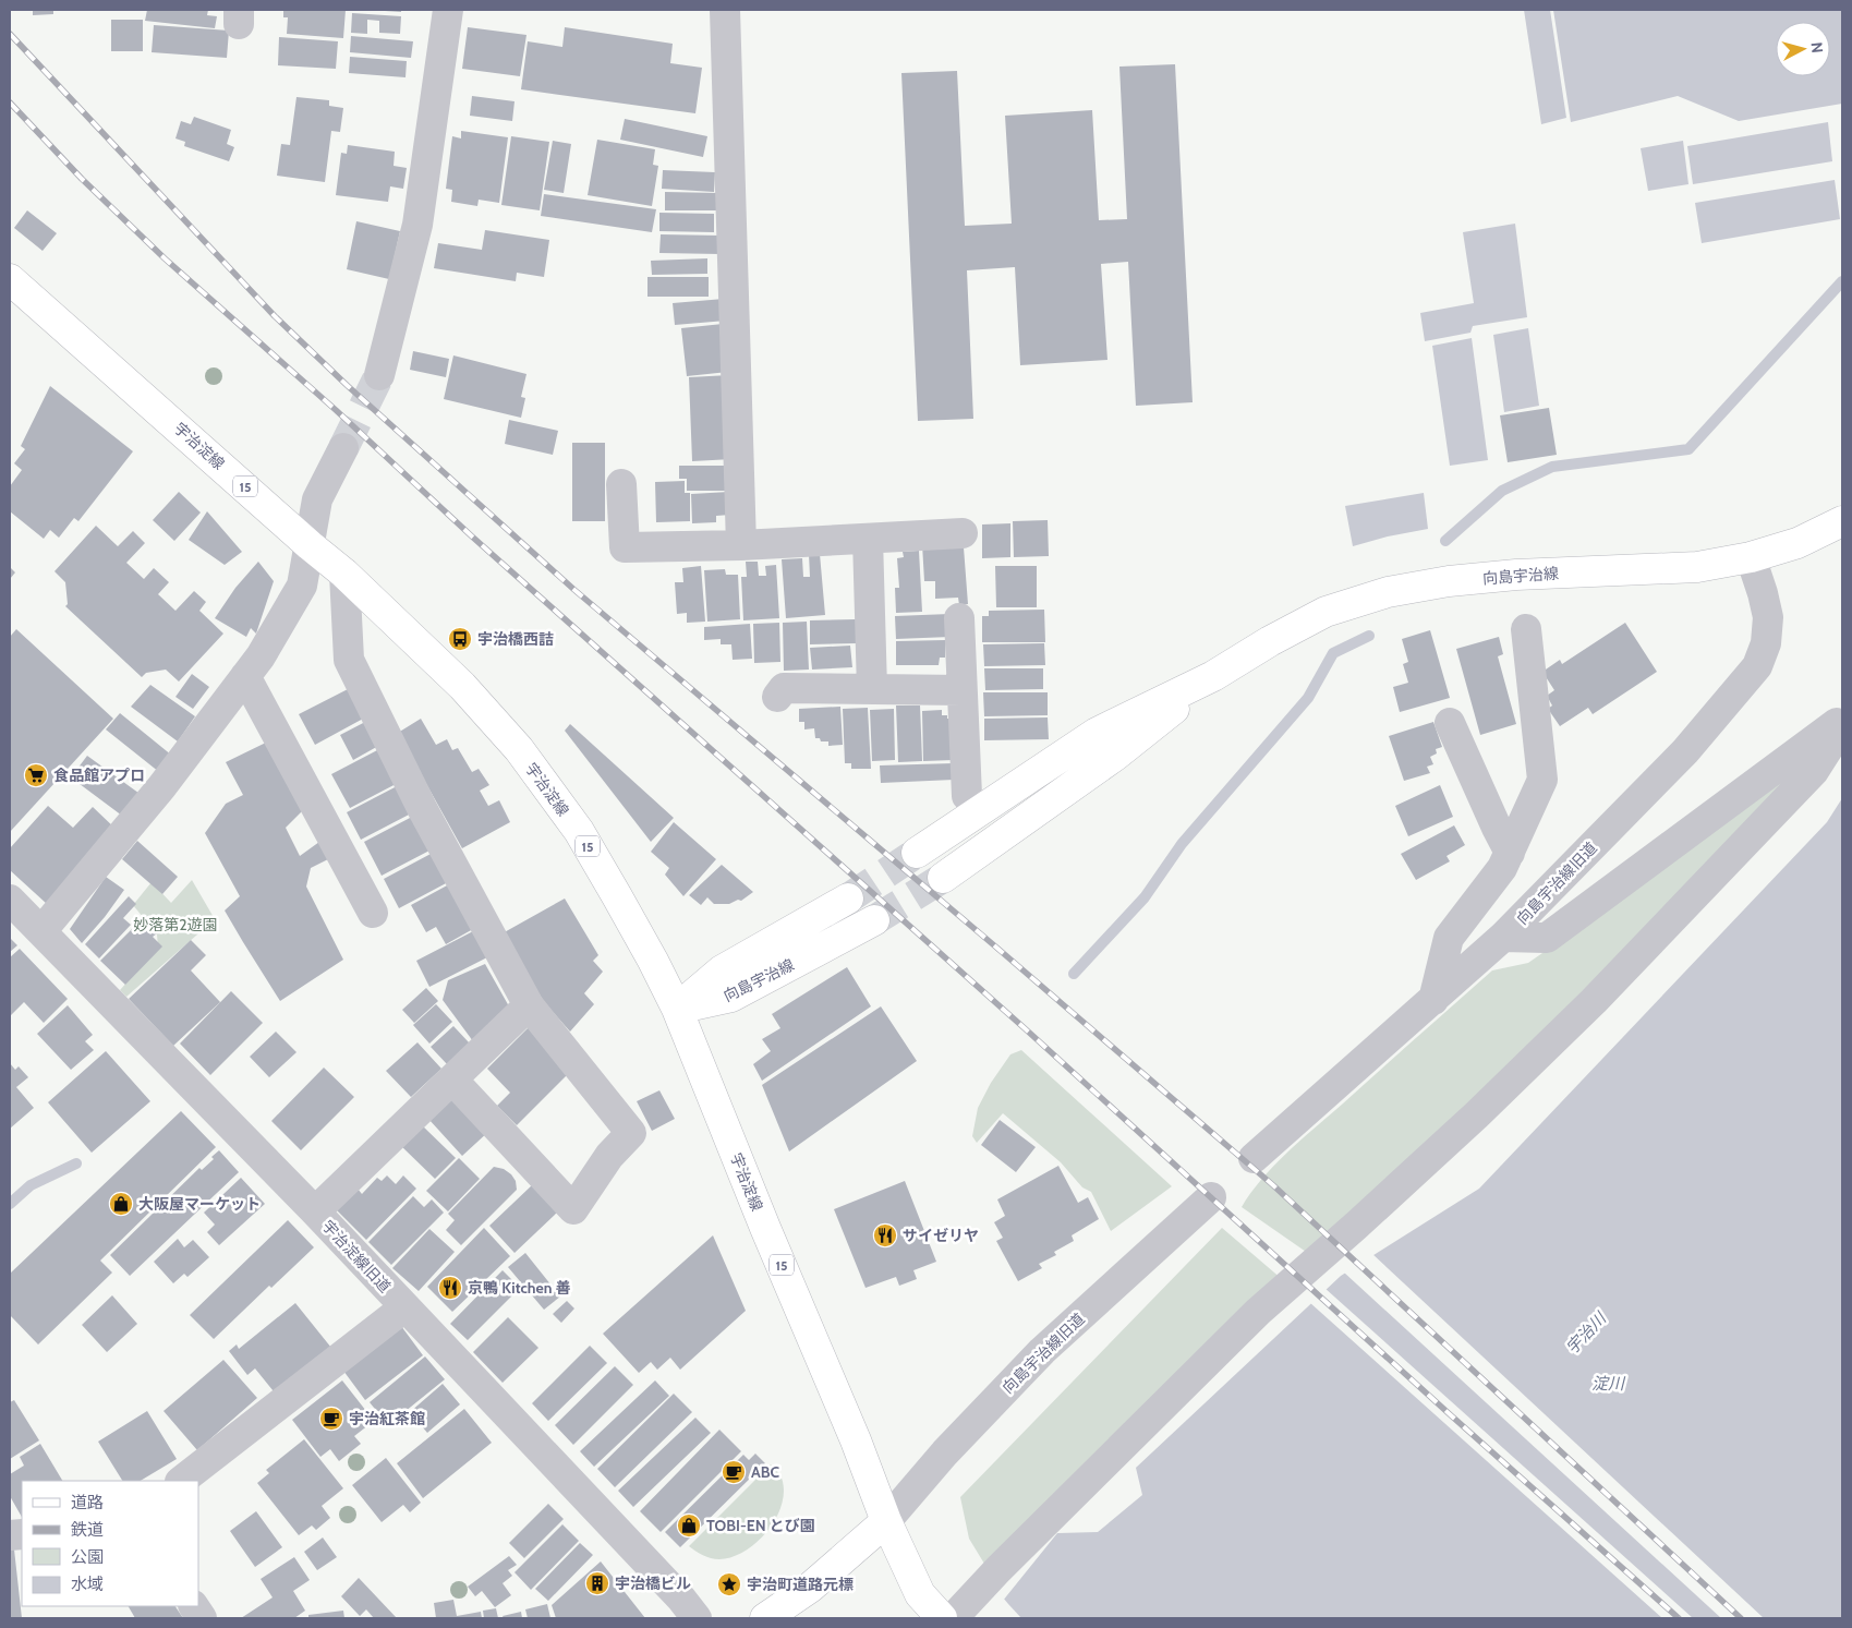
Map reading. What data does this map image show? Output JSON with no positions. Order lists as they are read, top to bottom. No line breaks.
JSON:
{"streets":{"main road":["宇治淀線","15","向島宇治線"],"street":["向島宇治線旧道","宇治淀線旧道"]},"crossings":[["宇治淀線","向島宇治線"],["宇治淀線","向島宇治線旧道"],["向島宇治線","向島宇治線旧道"]],"water":["宇治川","淀川"],"parks":["妙落第2遊園"],"places":{"bus stop":["宇治橋西詰"],"supermarket":["食品館アプロ"],"shop":["大阪屋マーケット","TOBI-EN とび園"],"restaurant":["サイゼリヤ","京鴨 Kitchen 善"],"cafe":["宇治紅茶館","ABC"],"building":["宇治橋ビル"],"place":["宇治町道路元標"]},"legend":["道路","鉄道","公園","水域"],"north":"right"}
